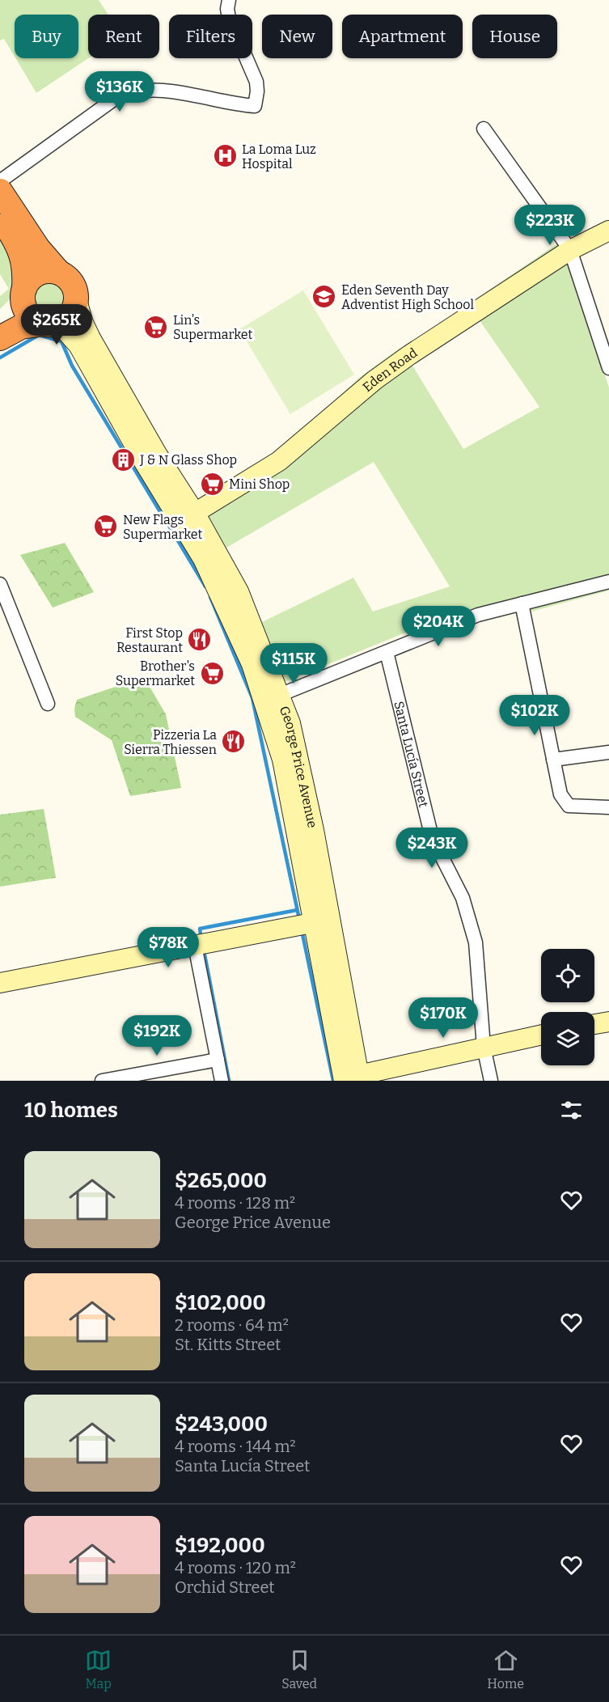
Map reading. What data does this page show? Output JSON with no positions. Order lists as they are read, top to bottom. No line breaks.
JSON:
{"streets":{"main road":["Eden Road","George Price Avenue"],"street":["Santa Lucía Street"]},"crossings":[["Eden Road","George Price Avenue"]],"places":{"hospital":["La Loma Luz Hospital"],"school or university":["Eden Seventh Day Adventist High School"],"supermarket":["Lin's Supermarket","Mini Shop","New Flags Supermarket","Brother's Supermarket"],"building":["J & N Glass Shop"],"restaurant":["First Stop Restaurant","Pizzeria La Sierra Thiessen"]},"page":{"chip":["Buy","Rent","Filters","New","Apartment","House"],"price":["$136K","$223K","$265K","$204K","$115K","$102K","$243K","$78K","$170K","$192K"],"heading":"10 homes","list":[{"name":"$265,000","note":"4 rooms · 128 m² · George Price Avenue"},{"name":"$102,000","note":"2 rooms · 64 m² · St. Kitts Street"},{"name":"$243,000","note":"4 rooms · 144 m² · Santa Lucía Street"},{"name":"$192,000","note":"4 rooms · 120 m² · Orchid Street"}],"tabs":["Map","Saved","Home"]}}
